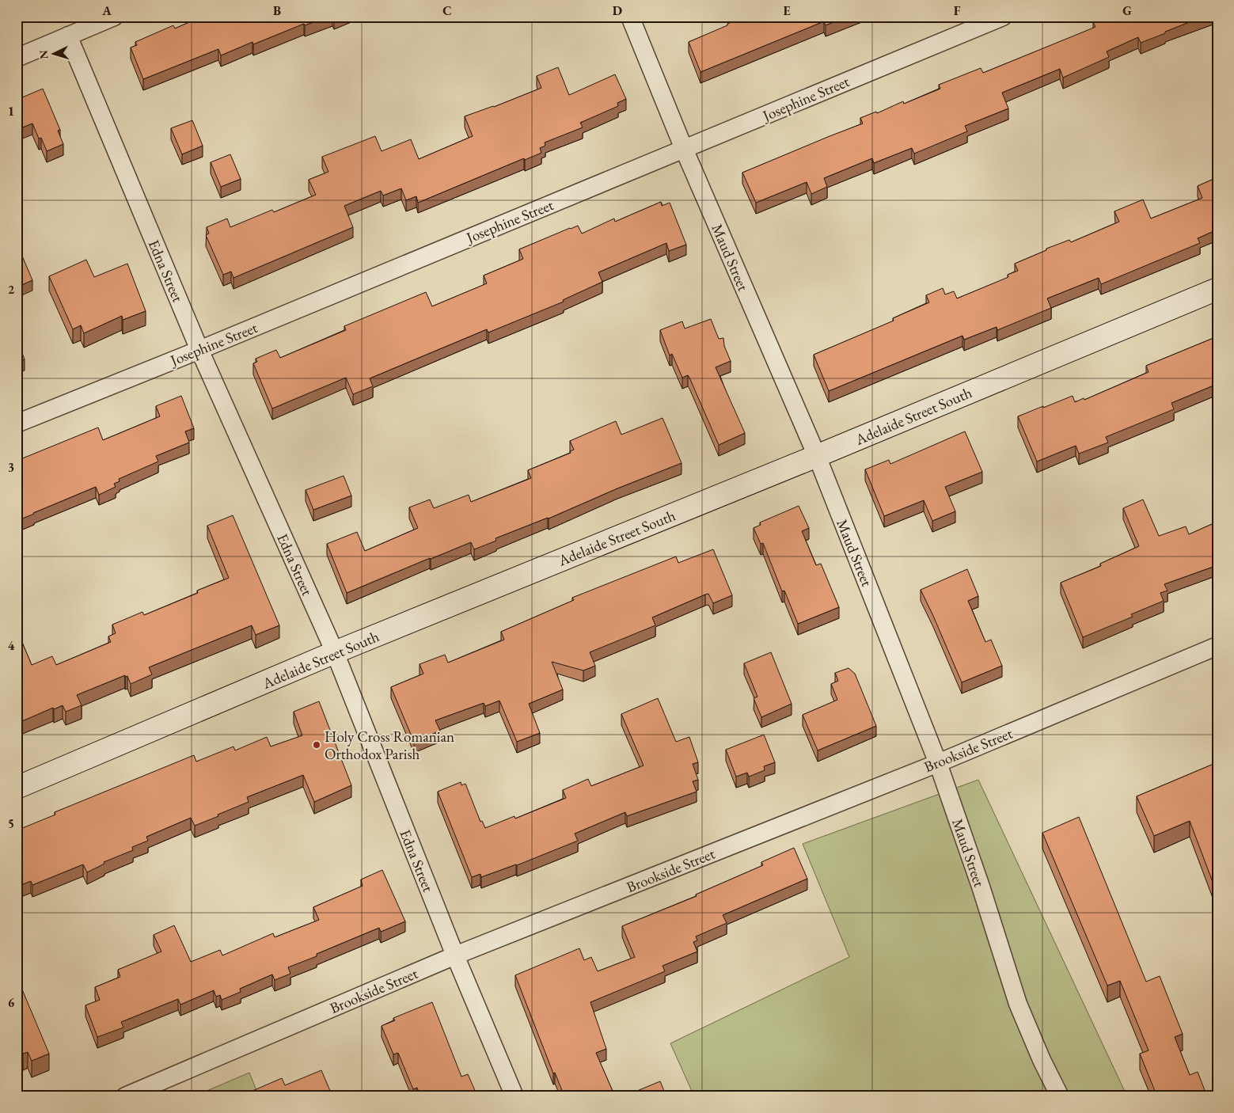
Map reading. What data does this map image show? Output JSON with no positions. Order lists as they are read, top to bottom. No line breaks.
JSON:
{"streets":{"main road":["Adelaide Street South"],"street":["Josephine Street","Maud Street","Edna Street","Brookside Street"]},"crossings":[["Josephine Street","Maud Street"],["Josephine Street","Edna Street"],["Maud Street","Adelaide Street South"],["Maud Street","Brookside Street"],["Edna Street","Adelaide Street South"],["Edna Street","Brookside Street"]],"places":["Holy Cross Romanian Orthodox Parish"],"north":"left","grid":{"columns":["A","B","C","D","E","F","G"],"rows":["1","2","3","4","5","6"]}}
